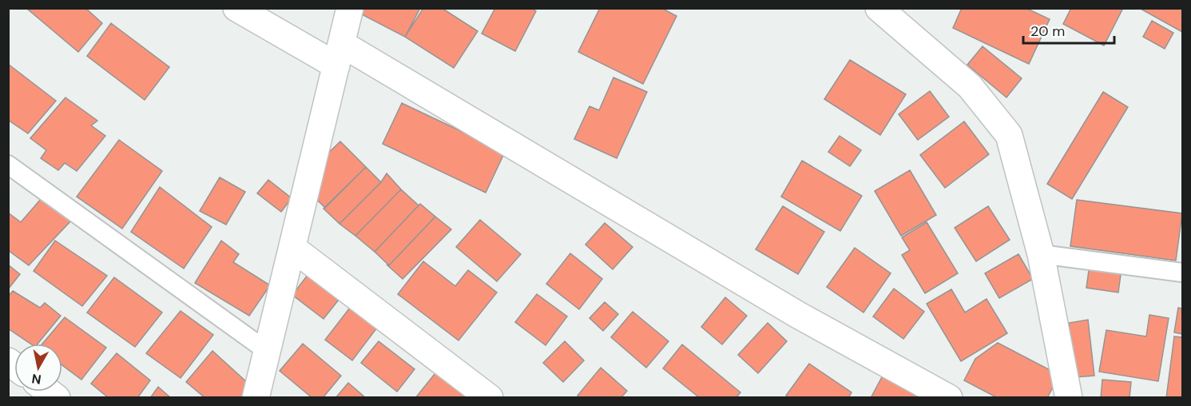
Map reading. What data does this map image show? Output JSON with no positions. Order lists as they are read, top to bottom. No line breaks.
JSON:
{"scale_bar":"20 m","north":"bottom"}
